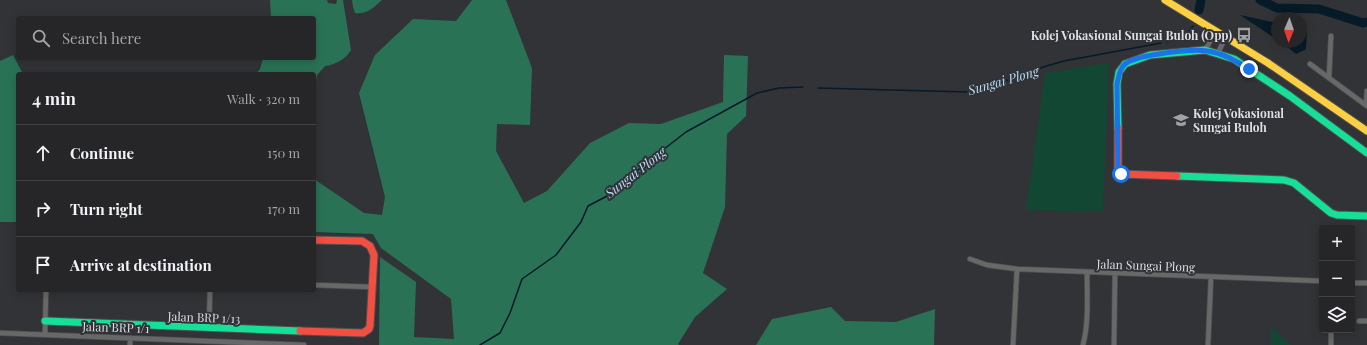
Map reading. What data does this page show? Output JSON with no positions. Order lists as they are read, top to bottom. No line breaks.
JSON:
{"streets":{"main road":["Jalan BRP 1/13"],"street":["Jalan Sungai Plong","Jalan BRP 1/1"]},"water":["Sungai Plong"],"places":{"bus stop":["Kolej Vokasional Sungai Buloh (Opp)"],"school or university":["Kolej Vokasional Sungai Buloh"]},"north":"bottom","page":{"search":"Search here","heading":["4 min","Walk · 320 m"],"list":[["Continue","150 m"],["Turn right","170 m"],"Arrive at destination"],"map_buttons":["+","−"]}}
